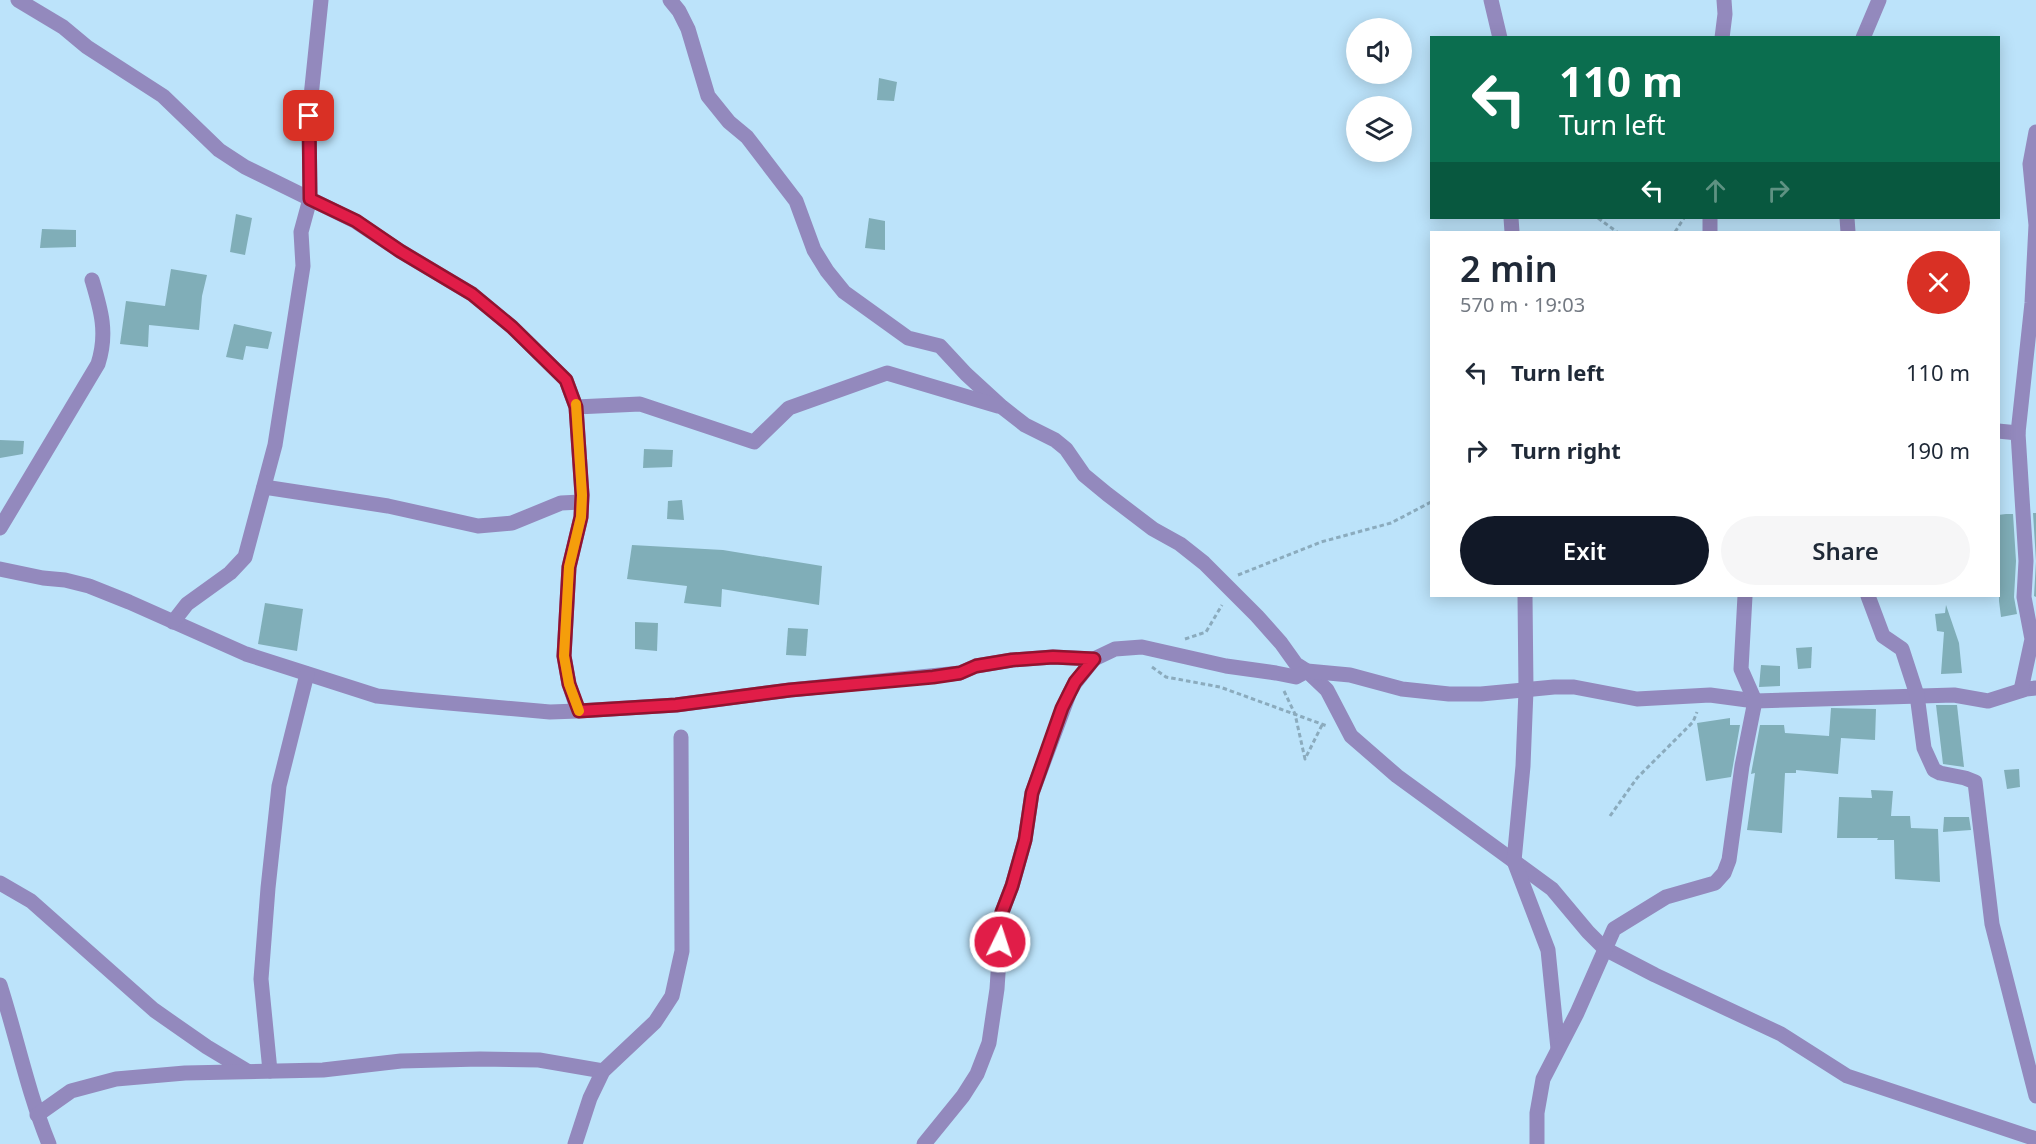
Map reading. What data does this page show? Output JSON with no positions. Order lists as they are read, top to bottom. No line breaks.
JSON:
{"page":{"turn":["110 m","Turn left"],"heading":["2 min","570 m · 19:03"],"list":[{"name":"Turn left","value":"110 m"},{"name":"Turn right","value":"190 m"}],"buttons":["Exit","Share"]}}
